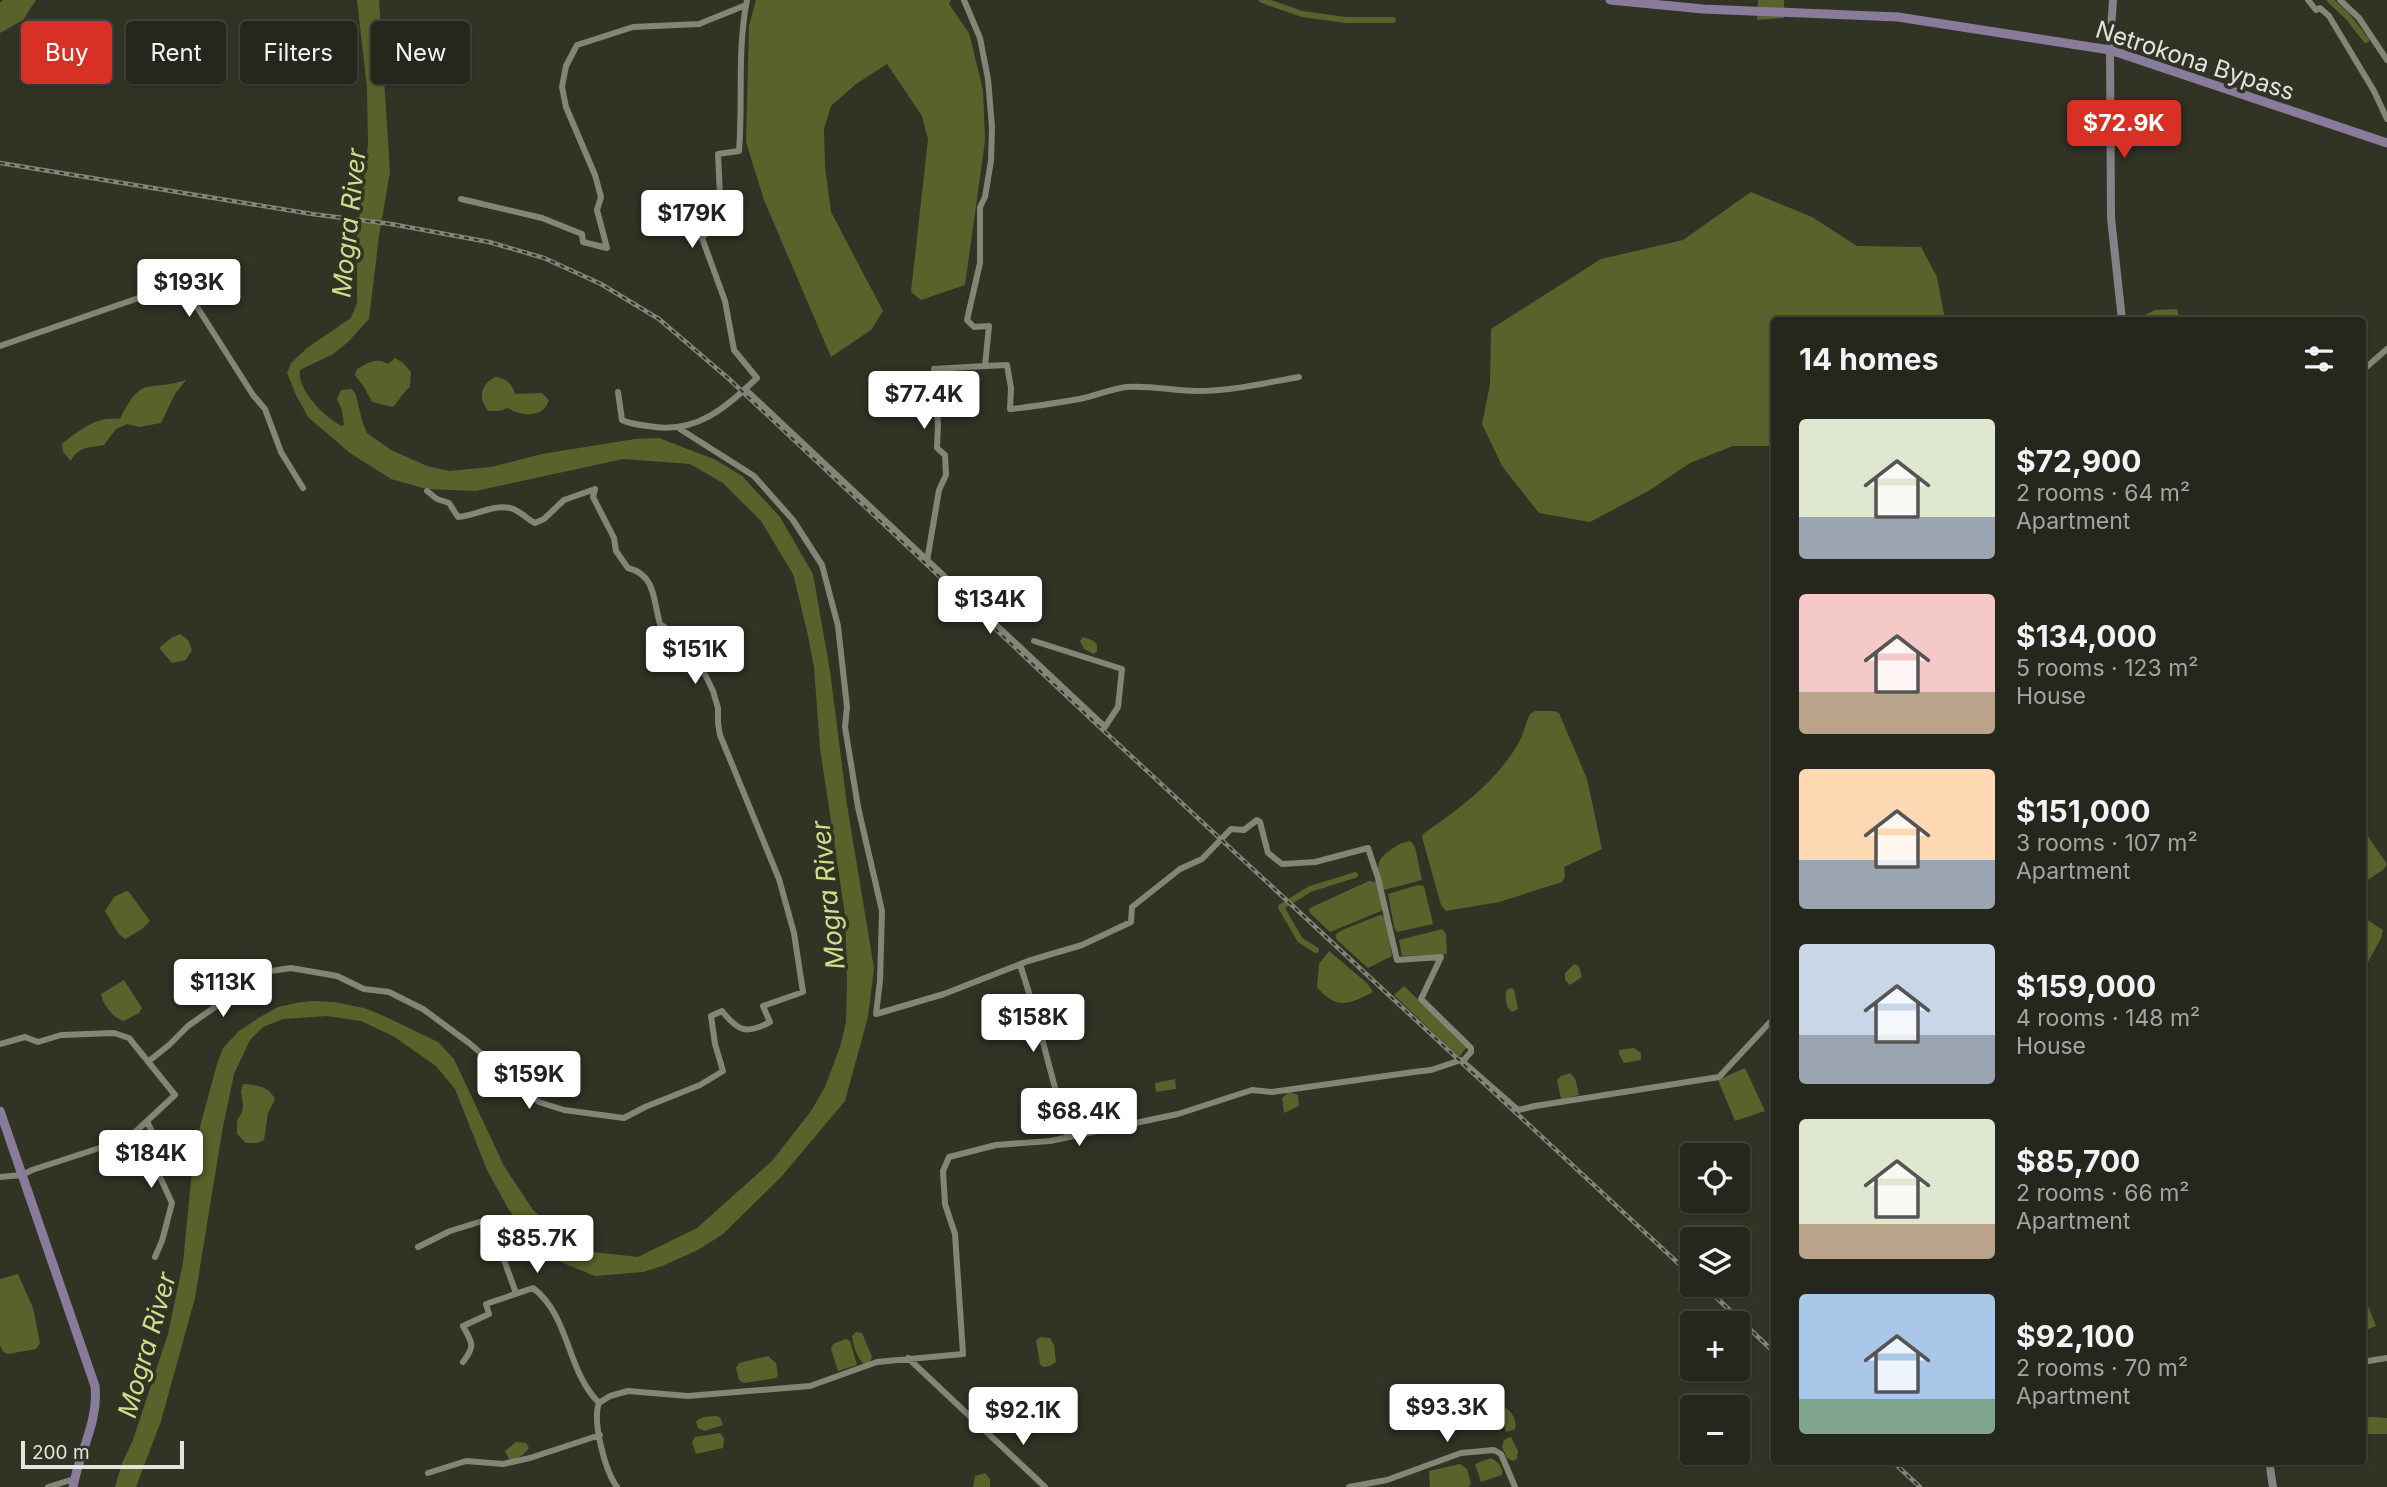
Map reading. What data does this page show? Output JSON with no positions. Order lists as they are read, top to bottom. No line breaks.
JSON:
{"streets":{"main road":["Netrokona Bypass"]},"water":["Mogra River"],"scale_bar":"200 m","page":{"chip":["Buy","Rent","Filters","New"],"price":["$72.9K","$179K","$193K","$77.4K","$134K","$151K","$113K","$158K","$159K","$68.4K","$184K","$85.7K","$93.3K","$92.1K"],"heading":"14 homes","list":[{"name":"$72,900","note":"2 rooms · 64 m² · Apartment"},{"name":"$134,000","note":"5 rooms · 123 m² · House"},{"name":"$151,000","note":"3 rooms · 107 m² · Apartment"},{"name":"$159,000","note":"4 rooms · 148 m² · House"},{"name":"$85,700","note":"2 rooms · 66 m² · Apartment"},{"name":"$92,100","note":"2 rooms · 70 m² · Apartment"}],"map_buttons":["+","−"],"scale":"200 m"}}
